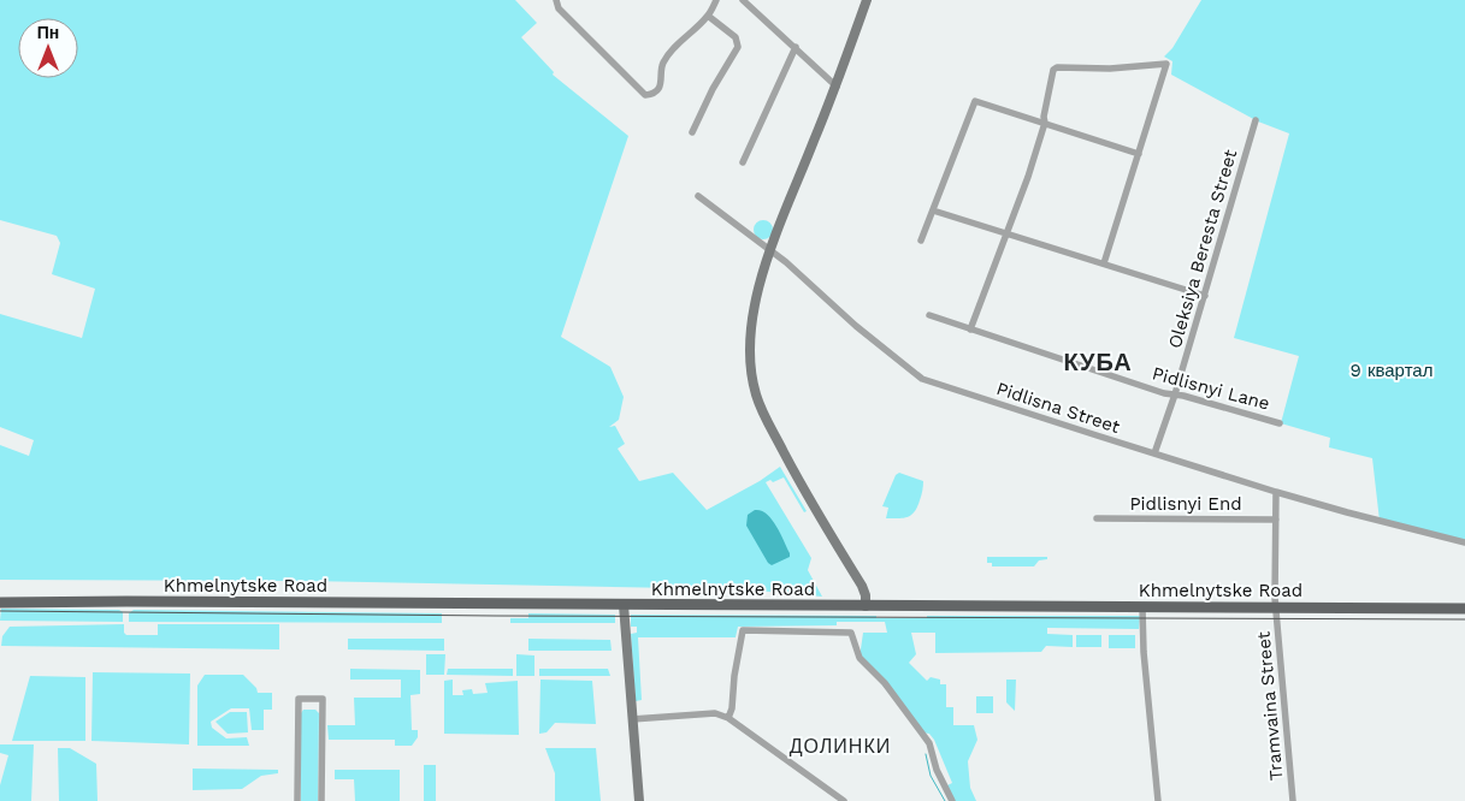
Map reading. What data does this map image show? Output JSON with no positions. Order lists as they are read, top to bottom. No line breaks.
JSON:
{"streets":{"main road":["Khmelnytske Road"],"street":["Oleksiya Beresta Street","Pidlisnyi Lane","Pidlisna Street","Pidlisnyi End","Tramvaina Street"]},"crossings":[["Oleksiya Beresta Street","Pidlisnyi Lane"],["Oleksiya Beresta Street","Pidlisna Street"],["Pidlisna Street","Tramvaina Street"],["Pidlisnyi End","Tramvaina Street"],["Khmelnytske Road","Tramvaina Street"]],"districts":["КУБА","ДОЛИНКИ"],"parks":["9 квартал"],"north":"top"}
